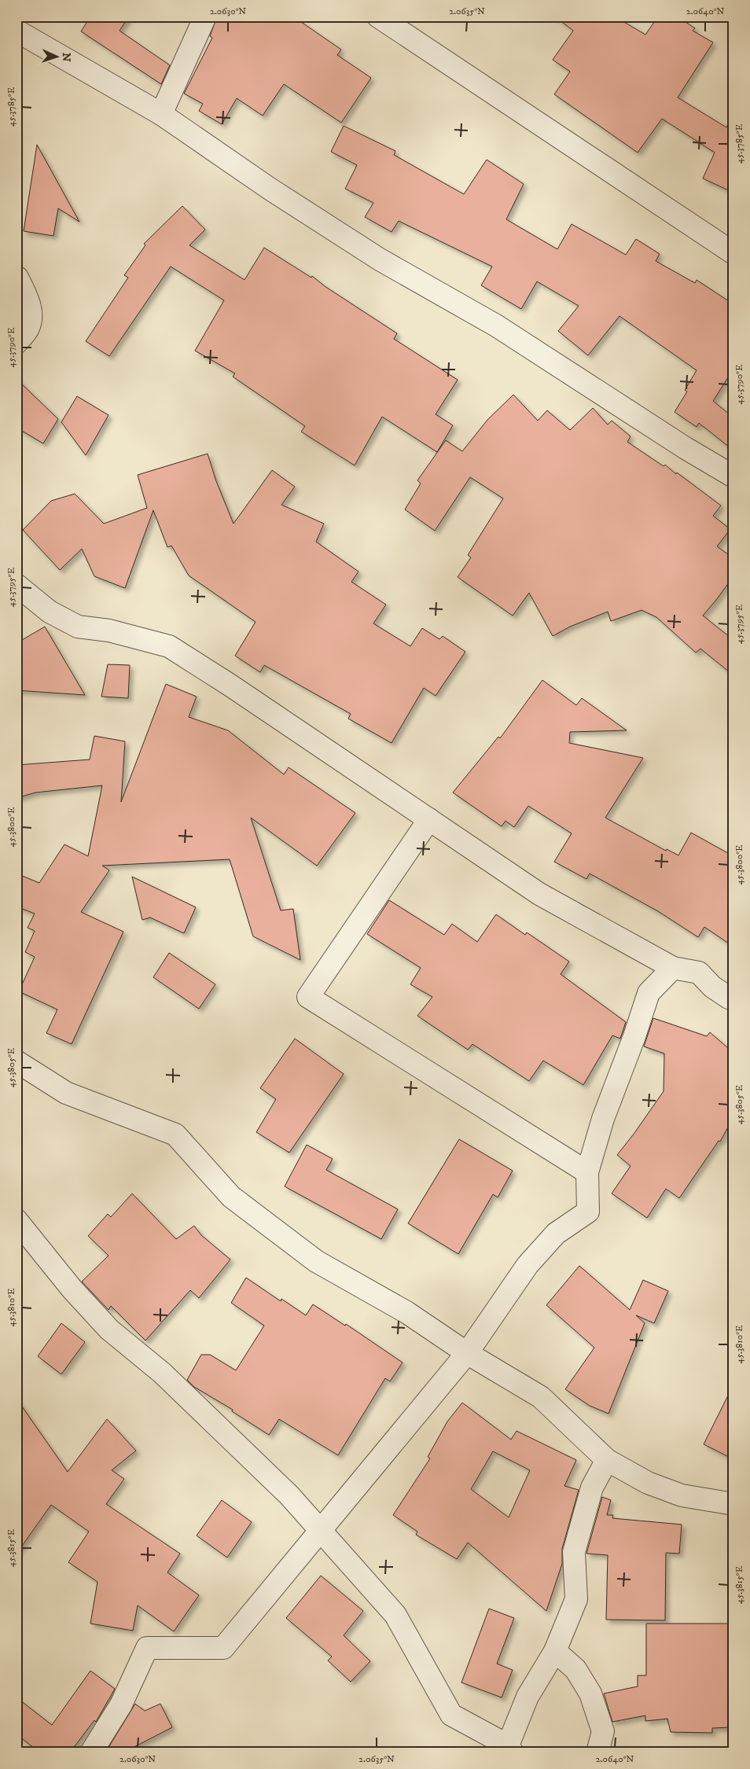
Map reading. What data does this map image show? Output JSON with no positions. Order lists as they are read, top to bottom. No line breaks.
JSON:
{"north":"right","coordinates":["2.0630°N","2.0635°N","2.0640°N","45.3785°E","45.3790°E","45.3795°E","45.3800°E","45.3805°E","45.3810°E","45.3815°E"]}
